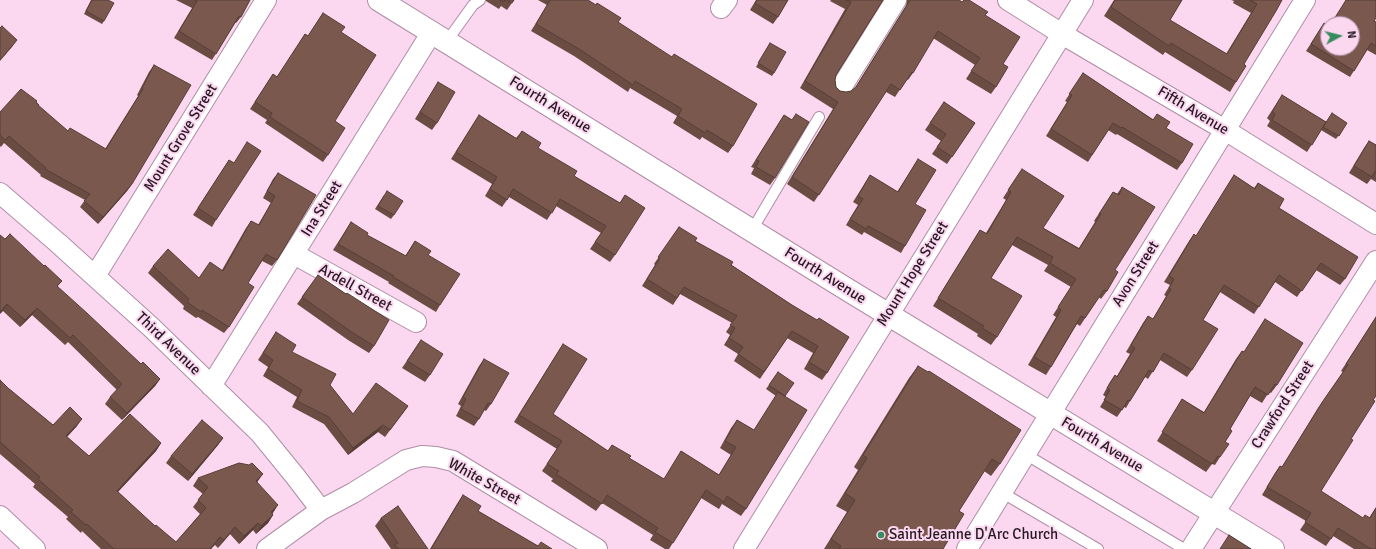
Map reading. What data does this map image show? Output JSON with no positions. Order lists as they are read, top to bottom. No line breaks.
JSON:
{"streets":{"street":["Fourth Avenue","Fifth Avenue","Mount Grove Street","Ina Street","Mount Hope Street","Avon Street","Ardell Street","Third Avenue","Crawford Street","White Street"]},"crossings":[["Fourth Avenue","Ina Street"],["Fourth Avenue","Mount Hope Street"],["Fourth Avenue","Avon Street"],["Fourth Avenue","Crawford Street"],["Fifth Avenue","Mount Hope Street"],["Fifth Avenue","Avon Street"],["Mount Grove Street","Third Avenue"],["Ina Street","Ardell Street"],["Ina Street","Third Avenue"],["Third Avenue","White Street"]],"places":["Saint Jeanne D'Arc Church"],"north":"right"}
